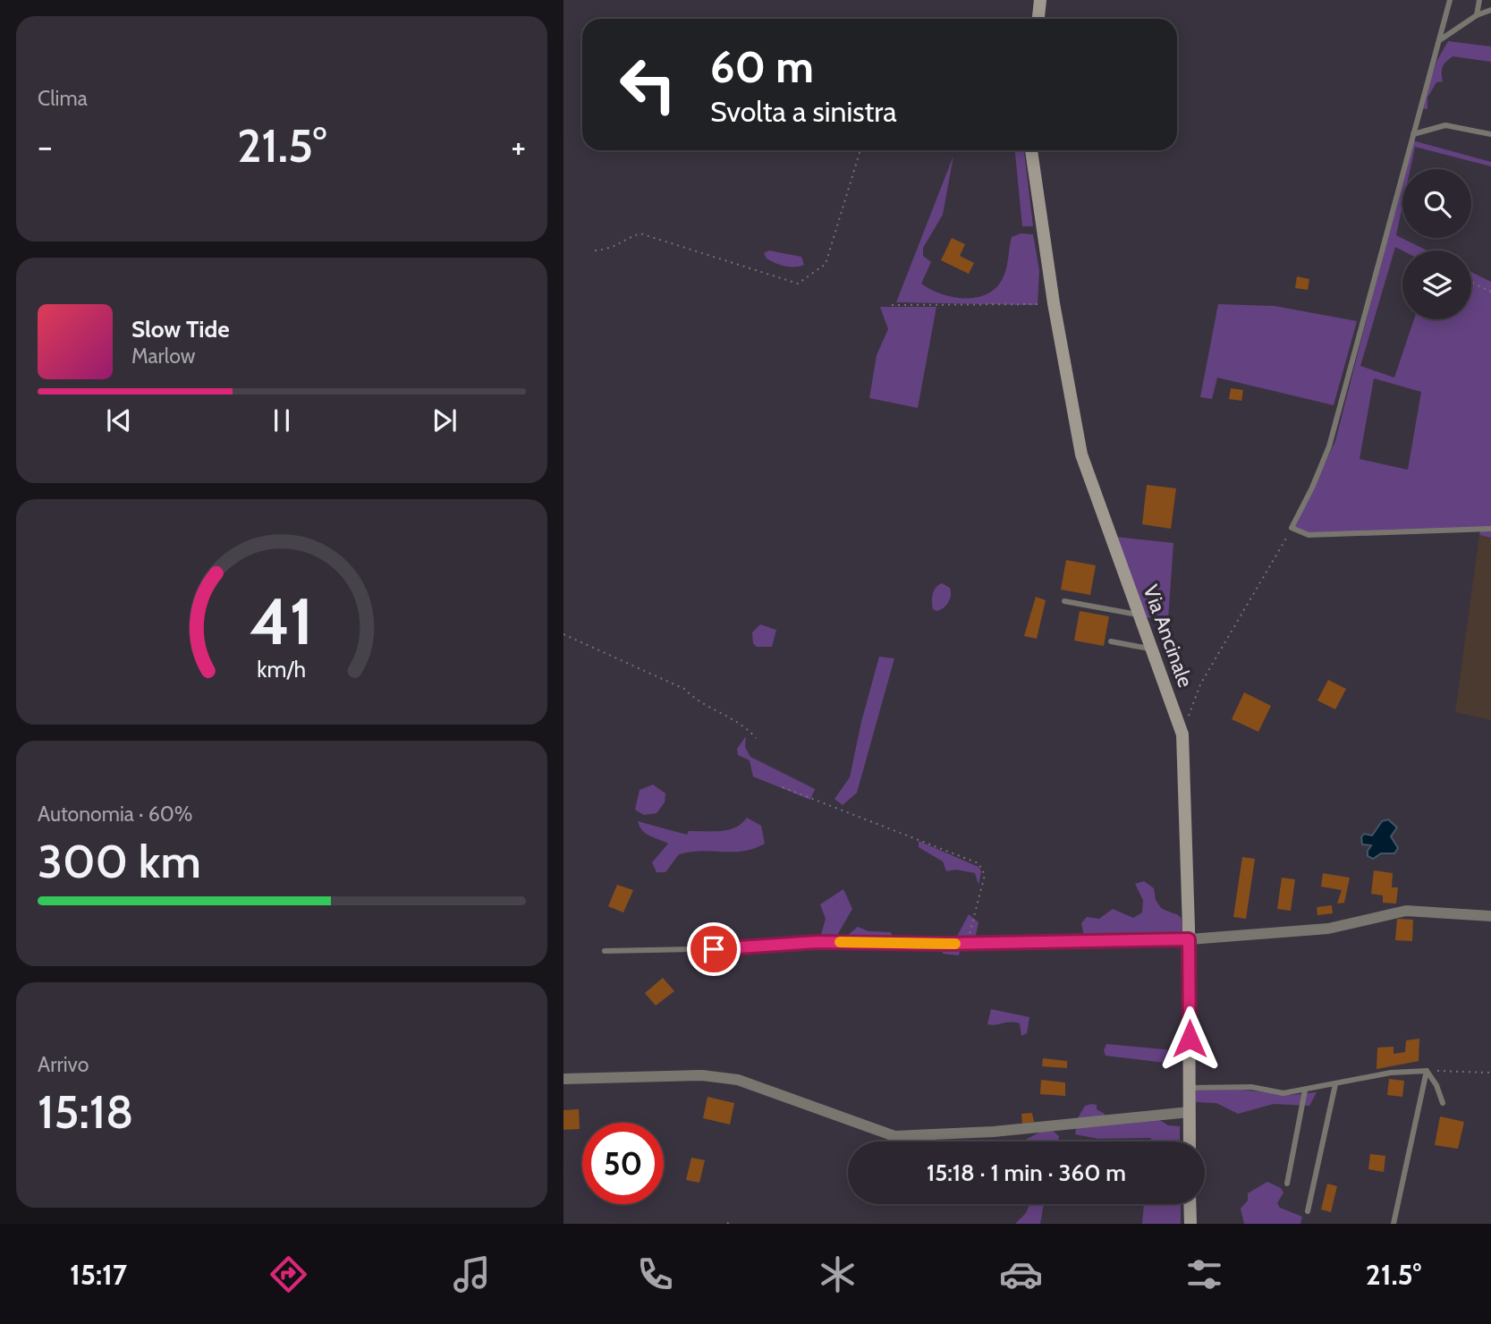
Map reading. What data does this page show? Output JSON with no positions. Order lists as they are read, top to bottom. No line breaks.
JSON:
{"streets":{"main road":["Via Ancinale"]},"page":{"tile":["Clima",["Autonomia · 60%","300 km"],["Arrivo","15:18"]],"turn":["60 m","Svolta a sinistra"],"heat":["−","21.5°","+"],"song":["Slow Tide","Marlow"],"limit":"50","trip":"15:18 · 1 min · 360 m","tabs":["15:17","21.5°"],"gauge":["41","km/h"]}}
